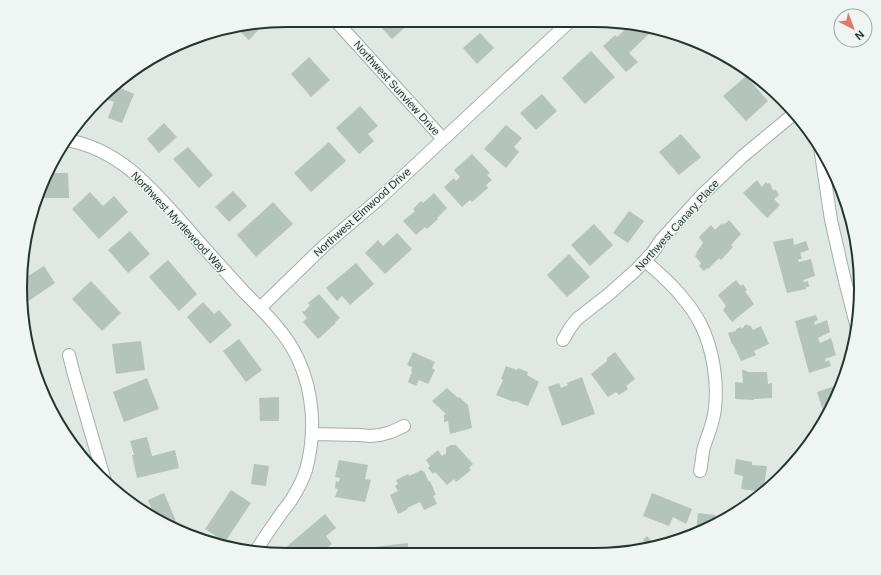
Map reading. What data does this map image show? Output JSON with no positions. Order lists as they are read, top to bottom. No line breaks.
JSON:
{"streets":{"street":["Northwest Sunview Drive","Northwest Elmwood Drive","Northwest Myrtlewood Way","Northwest Canary Place"]},"crossings":[["Northwest Sunview Drive","Northwest Elmwood Drive"],["Northwest Elmwood Drive","Northwest Myrtlewood Way"]],"north":"bottom right"}
